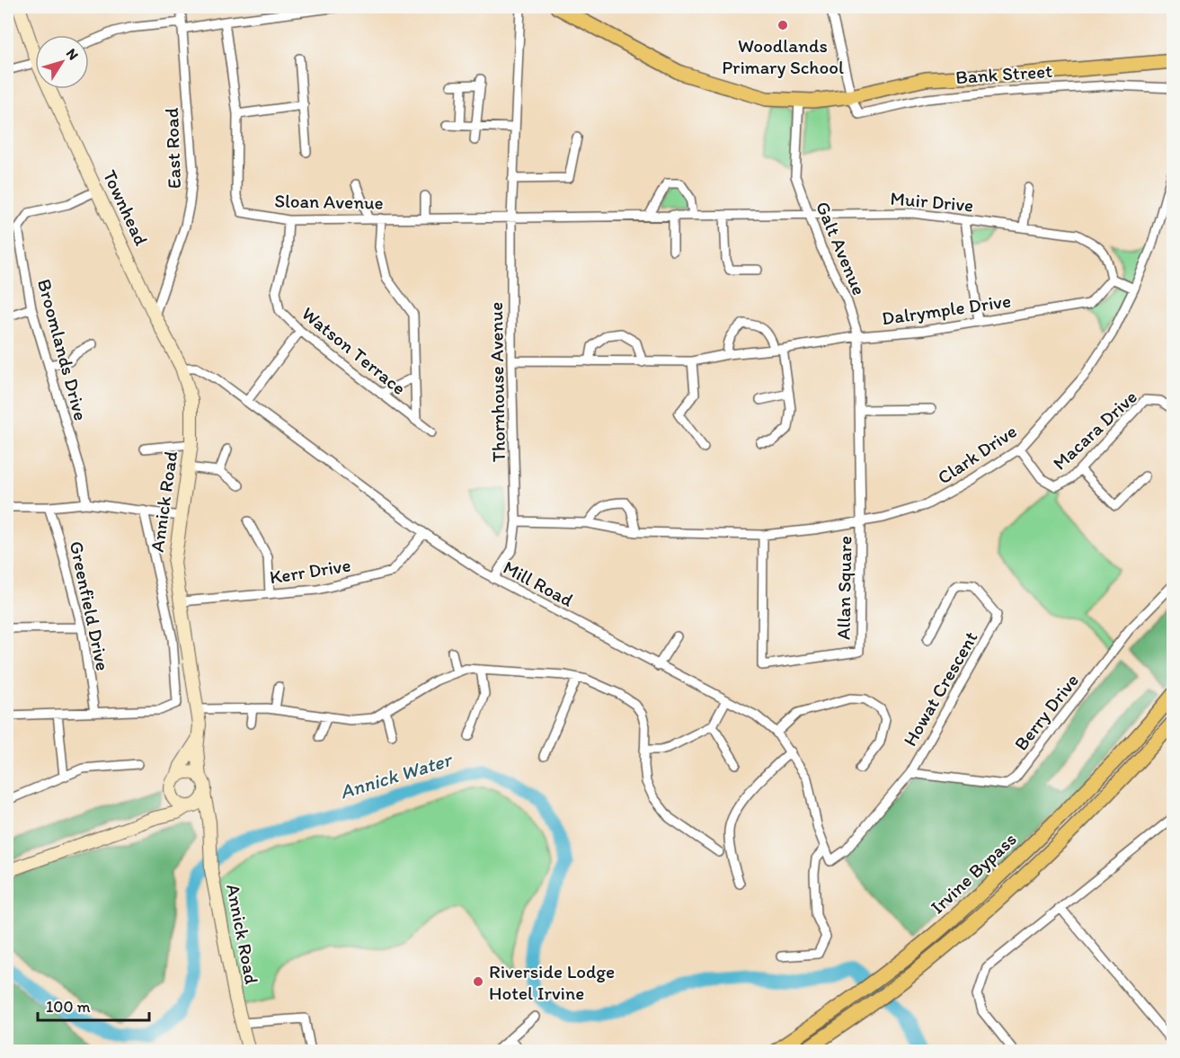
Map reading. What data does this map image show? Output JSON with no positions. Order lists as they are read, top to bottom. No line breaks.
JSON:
{"streets":{"main road":["Bank Street","Townhead","Annick Road","Irvine Bypass"],"street":["East Road","Sloan Avenue","Muir Drive","Galt Avenue","Dalrymple Drive","Broomlands Drive","Watson Terrace","Thornhouse Avenue","Macara Drive","Clark Drive","Kerr Drive","Mill Road","Allan Square","Greenfield Drive","Howat Crescent","Berry Drive"]},"crossings":[["Bank Street","Galt Avenue"],["East Road","Townhead"],["Sloan Avenue","Muir Drive"],["Sloan Avenue","Watson Terrace"],["Sloan Avenue","Thornhouse Avenue"],["Muir Drive","Galt Avenue"],["Muir Drive","Dalrymple Drive"],["Muir Drive","Thornhouse Avenue"],["Townhead","Broomlands Drive"],["Townhead","Annick Road"],["Townhead","Mill Road"],["Galt Avenue","Dalrymple Drive"],["Galt Avenue","Clark Drive"],["Galt Avenue","Allan Square"],["Dalrymple Drive","Thornhouse Avenue"],["Thornhouse Avenue","Clark Drive"],["Thornhouse Avenue","Mill Road"],["Macara Drive","Clark Drive"],["Clark Drive","Allan Square"],["Annick Road","Kerr Drive"],["Annick Road","Mill Road"],["Annick Road","Greenfield Drive"],["Kerr Drive","Mill Road"],["Mill Road","Howat Crescent"],["Howat Crescent","Berry Drive"]],"water":["Annick Water"],"places":["Woodlands Primary School","Riverside Lodge Hotel Irvine"],"scale_bar":"100 m","north":"top right"}
